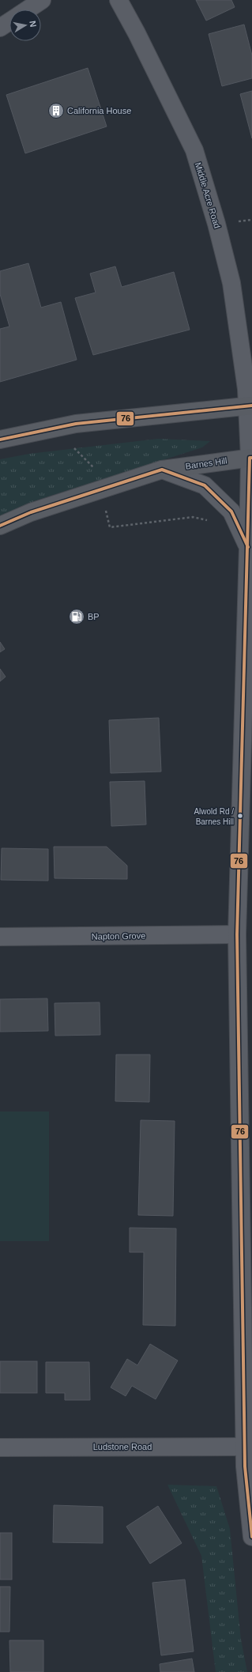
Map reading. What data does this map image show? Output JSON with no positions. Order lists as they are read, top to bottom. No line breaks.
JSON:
{"streets":{"main road":["Barnes Hill"],"street":["Middle Acre Road","Napton Grove","Ludstone Road"]},"crossings":[["Middle Acre Road","Barnes Hill"],["Middle Acre Road","Napton Grove"],["Middle Acre Road","Ludstone Road"]],"places":{"building":["California House"],"fuel station":["BP"],"other":["Alwold Rd / Barnes Hill"]},"lines":["transit line 76"],"north":"right"}
